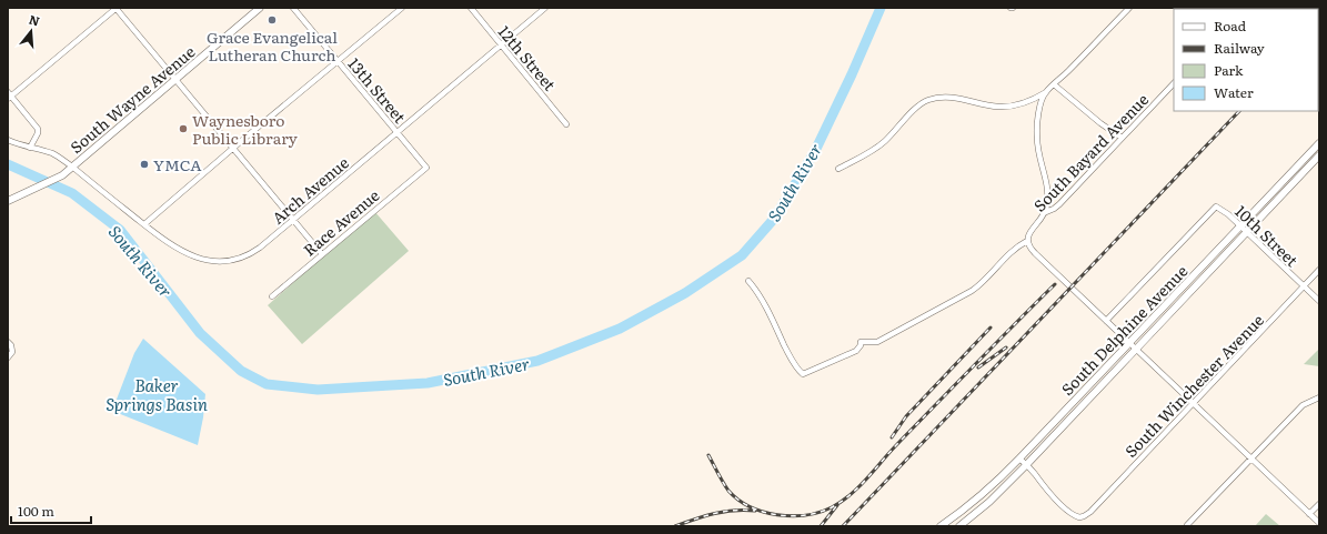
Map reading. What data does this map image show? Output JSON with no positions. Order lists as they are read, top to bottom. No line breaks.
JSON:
{"streets":{"main road":["South Wayne Avenue","South Delphine Avenue"],"street":["12th Street","13th Street","South Bayard Avenue","Arch Avenue","Race Avenue","10th Street","South Winchester Avenue"]},"crossings":[["12th Street","Arch Avenue"],["13th Street","Arch Avenue"],["13th Street","Race Avenue"],["South Wayne Avenue","Arch Avenue"],["10th Street","South Delphine Avenue"],["10th Street","South Winchester Avenue"],["South Delphine Avenue","South Winchester Avenue"]],"water":["South River","Baker Springs Basin"],"places":["Grace Evangelical Lutheran Church","Waynesboro Public Library","YMCA"],"legend":["Road","Railway","Park","Water"],"scale_bar":"100 m","north":"top"}
